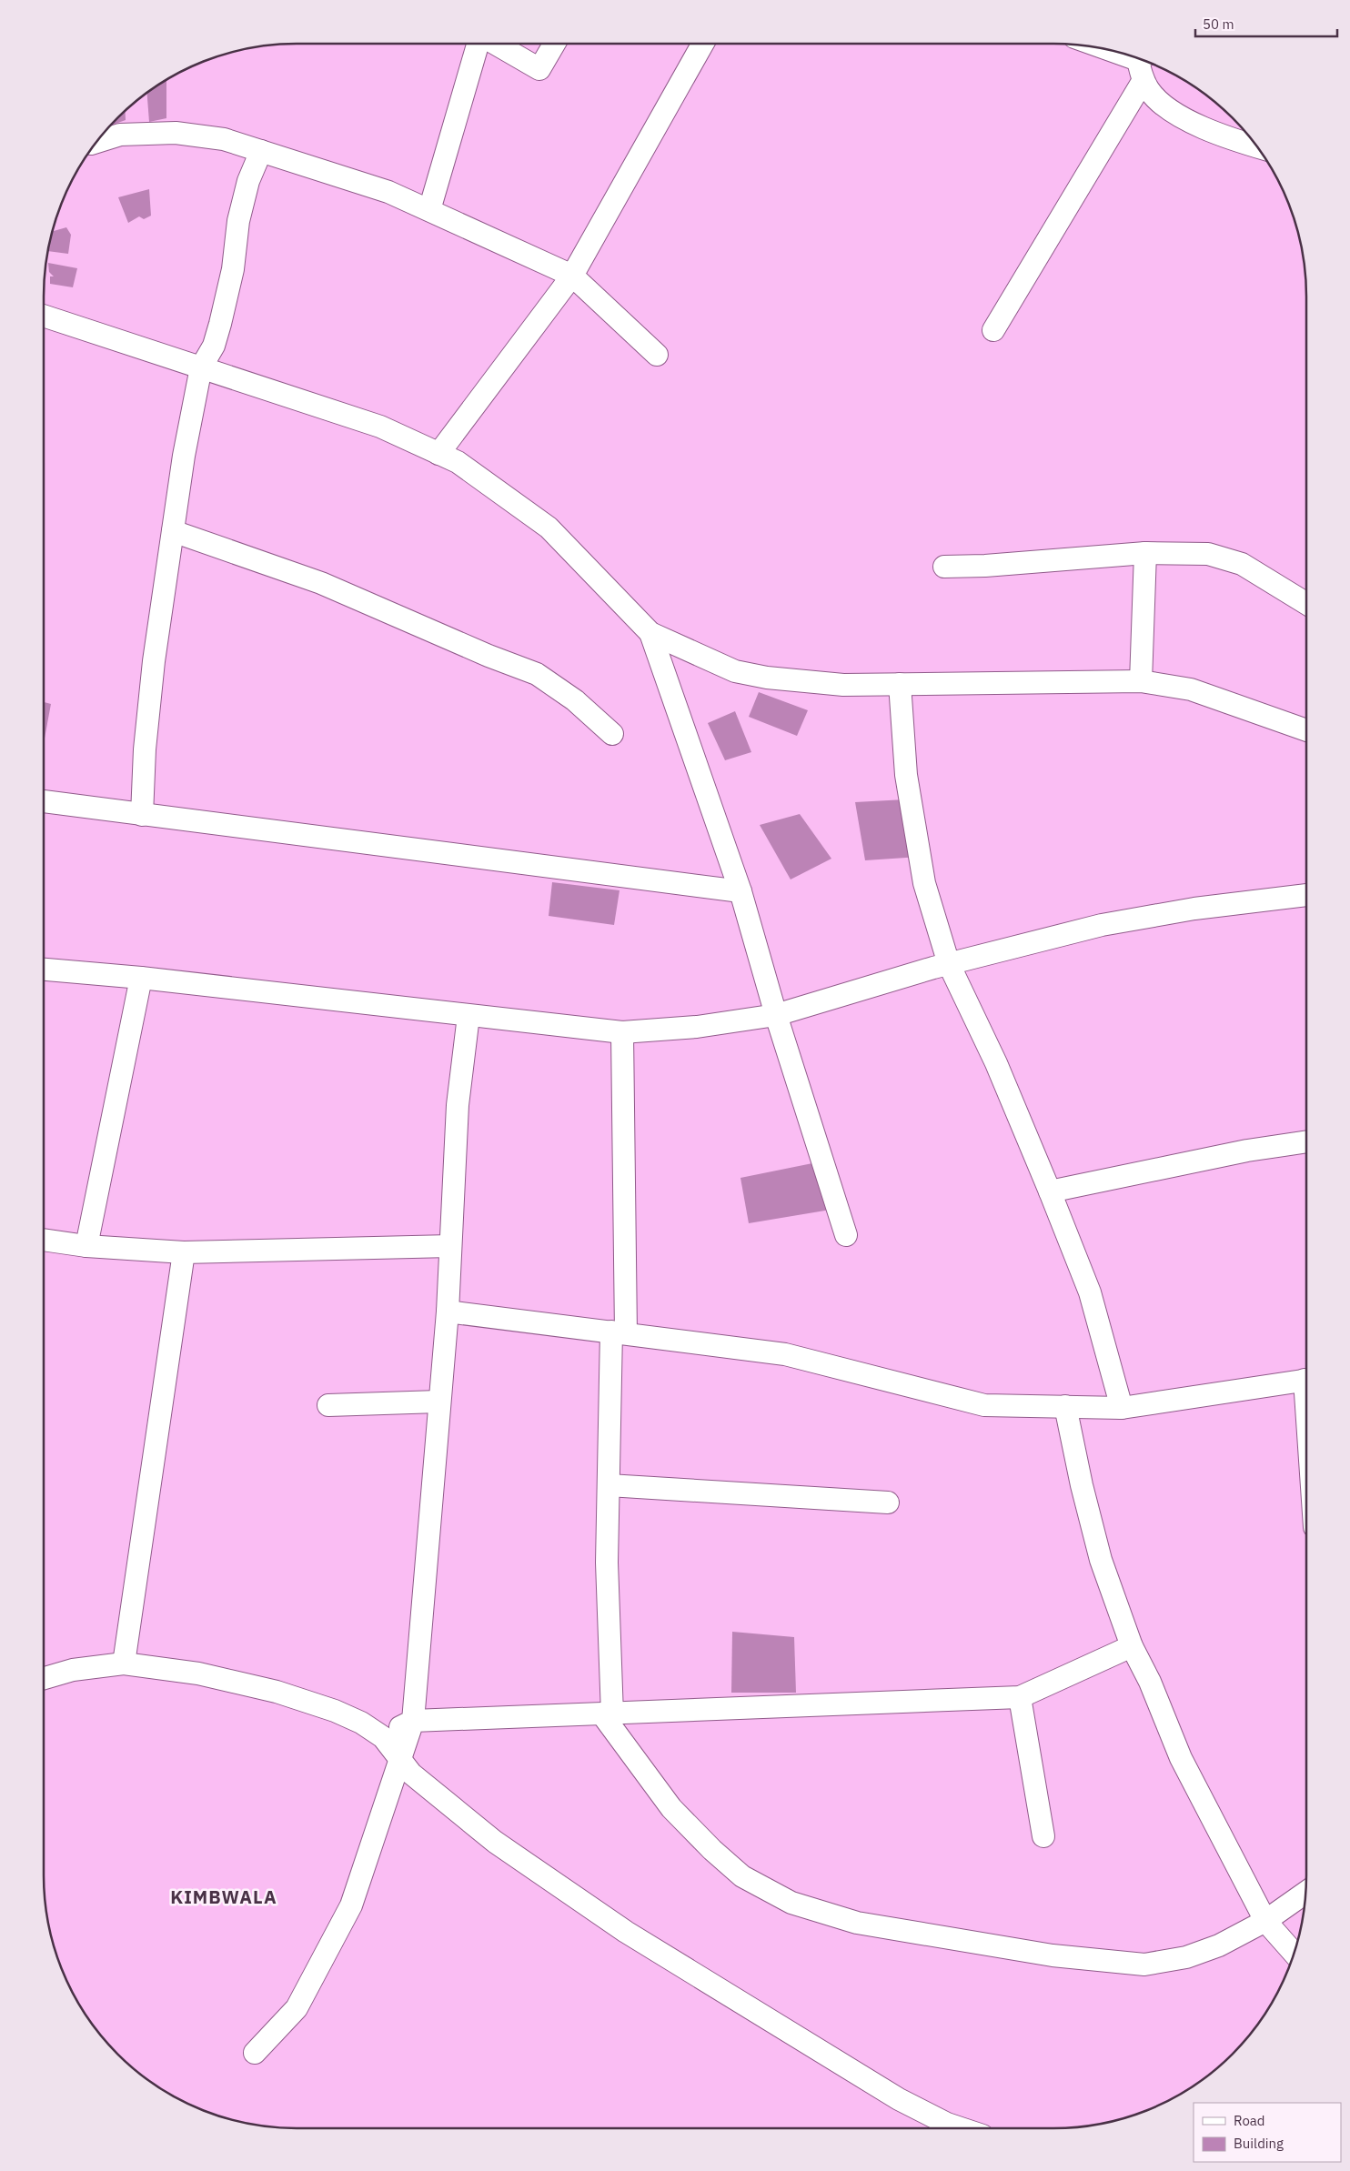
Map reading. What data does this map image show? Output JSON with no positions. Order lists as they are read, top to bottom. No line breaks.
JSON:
{"districts":["KIMBWALA"],"legend":["Road","Building"],"scale_bar":"50 m"}
